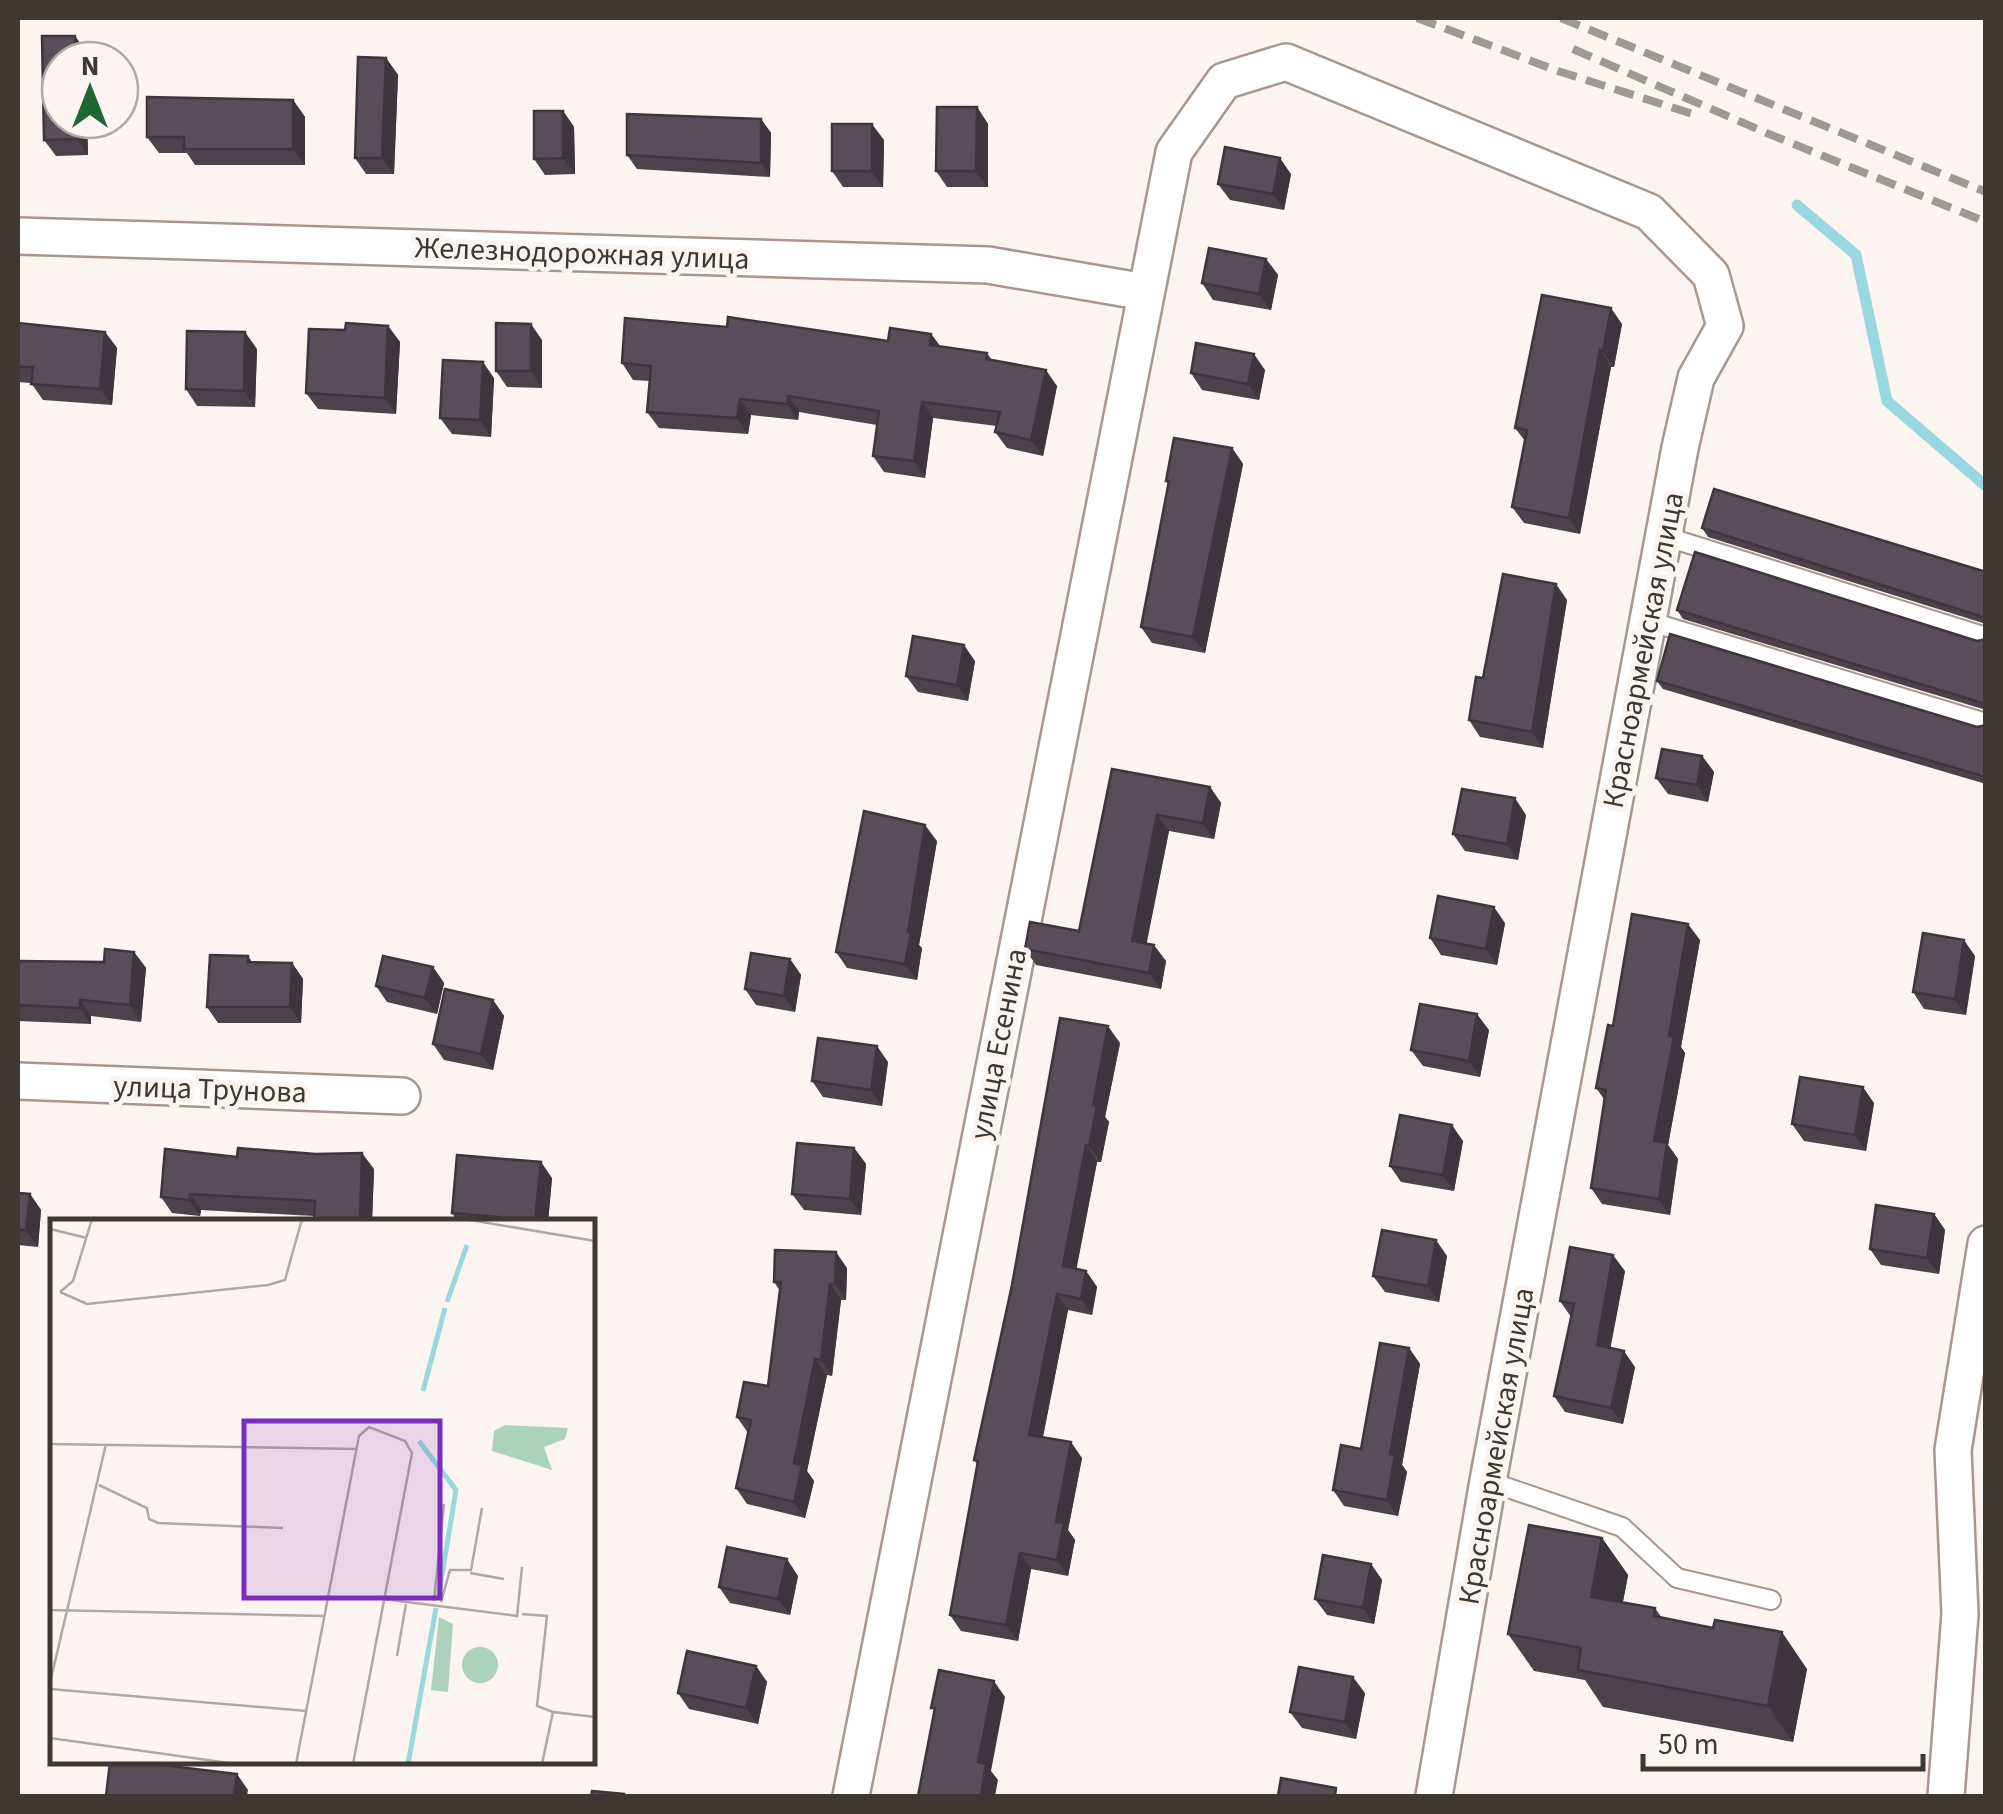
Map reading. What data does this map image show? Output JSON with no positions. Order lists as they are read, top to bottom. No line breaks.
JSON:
{"streets":{"street":["Железнодорожная улица","Красноармейская улица","улица Есенина","улица Трунова"]},"crossings":[["Железнодорожная улица","Красноармейская улица"],["Железнодорожная улица","улица Есенина"],["Красноармейская улица","улица Есенина"]],"scale_bar":"50 m","north":"top"}
